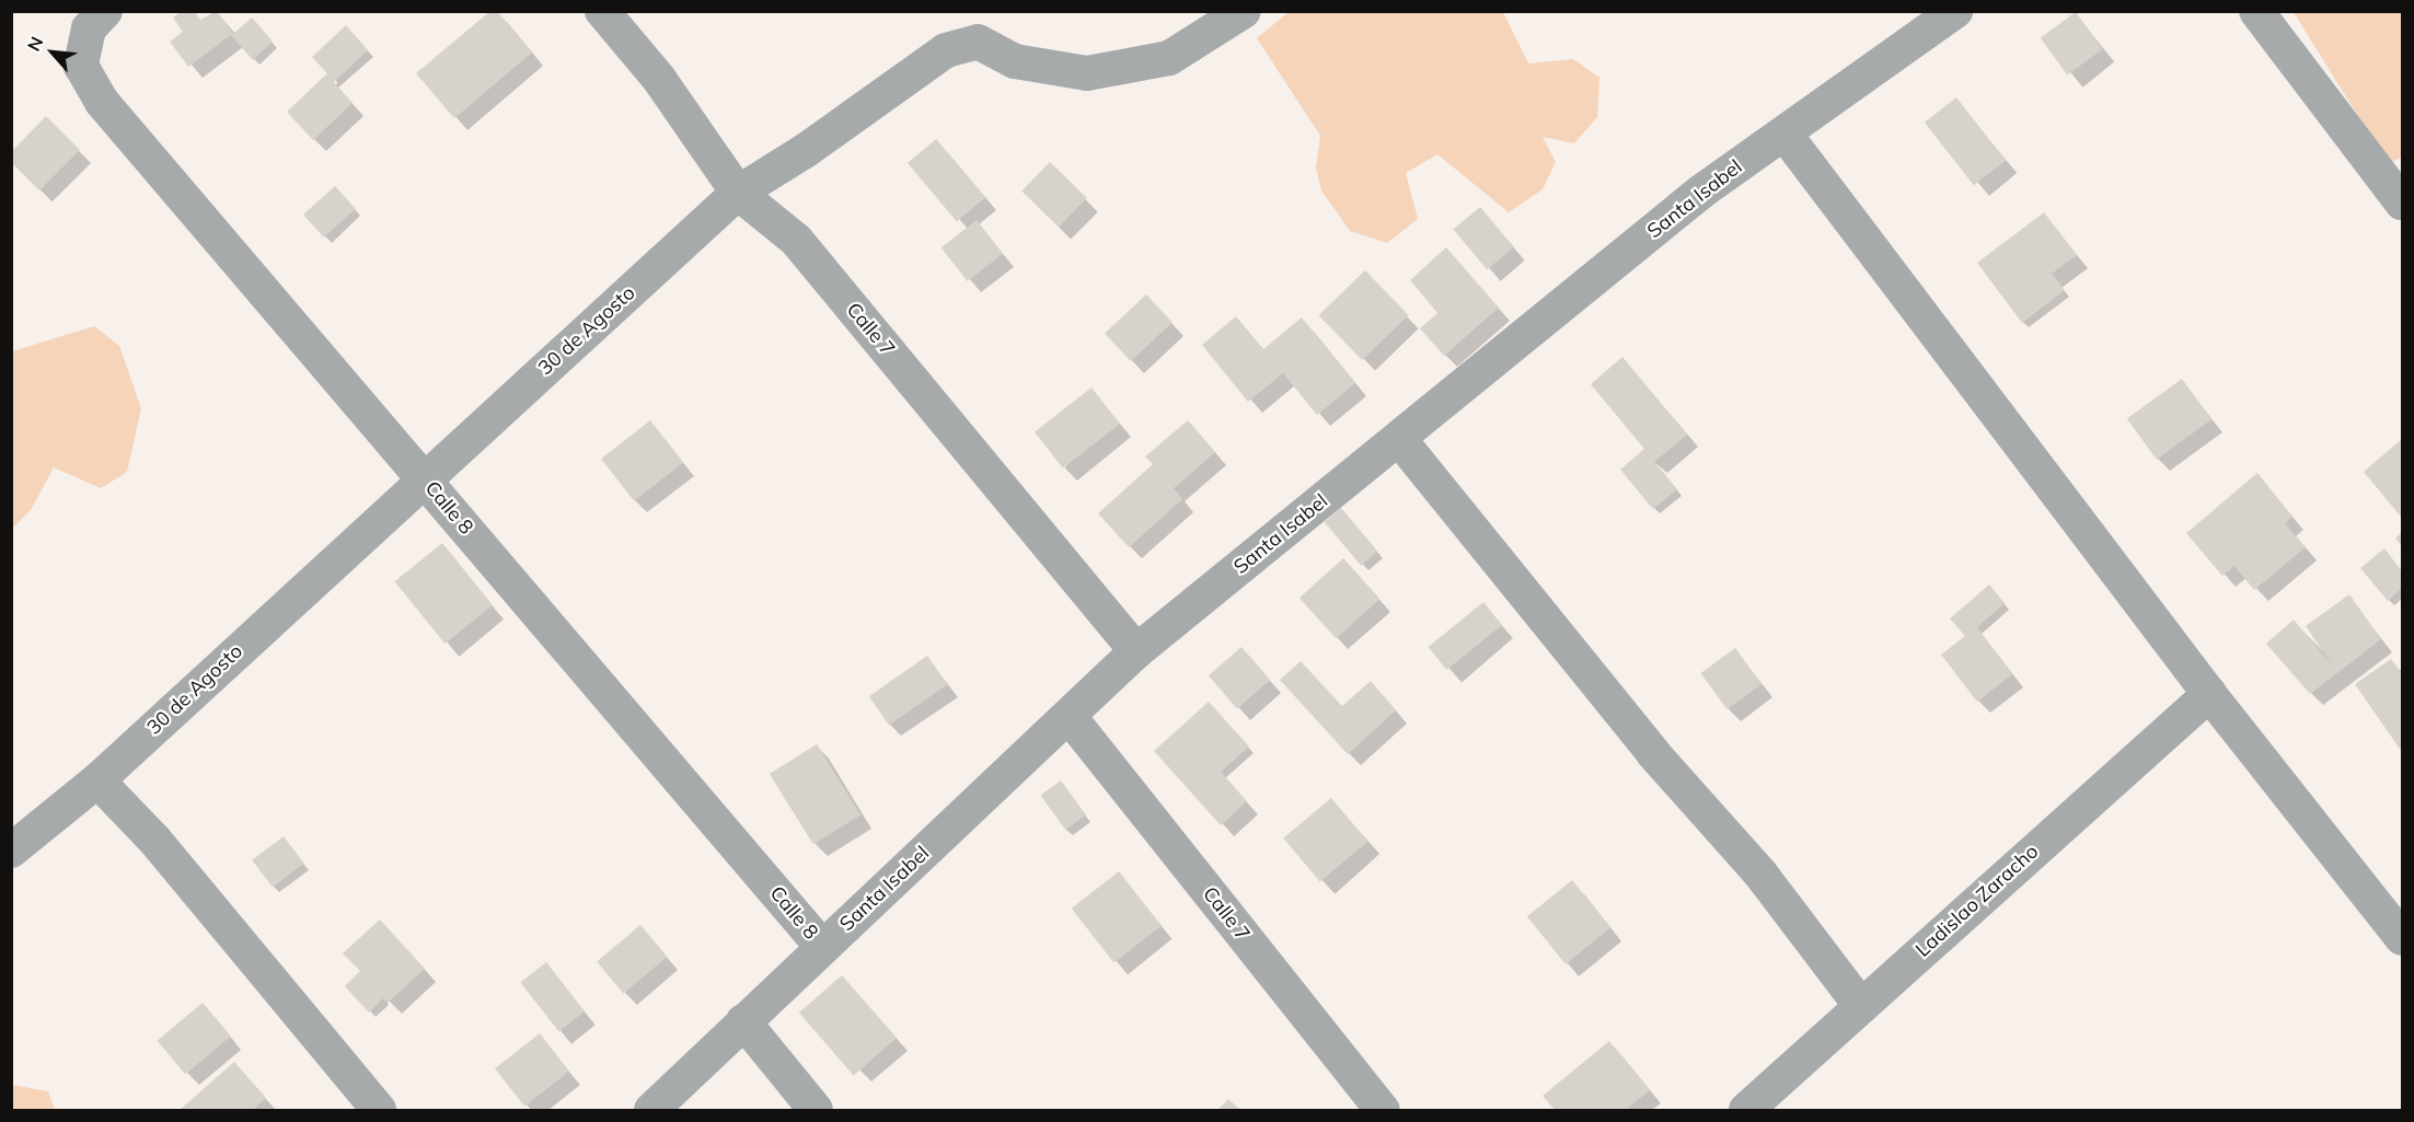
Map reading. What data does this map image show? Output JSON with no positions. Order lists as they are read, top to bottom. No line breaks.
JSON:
{"streets":{"street":["Santa Isabel","Calle 7","30 de Agosto","Calle 8","Ladislao Zaracho"]},"crossings":[["Santa Isabel","Calle 7"],["Santa Isabel","Calle 8"],["Calle 7","30 de Agosto"],["30 de Agosto","Calle 8"]],"north":"top left"}
